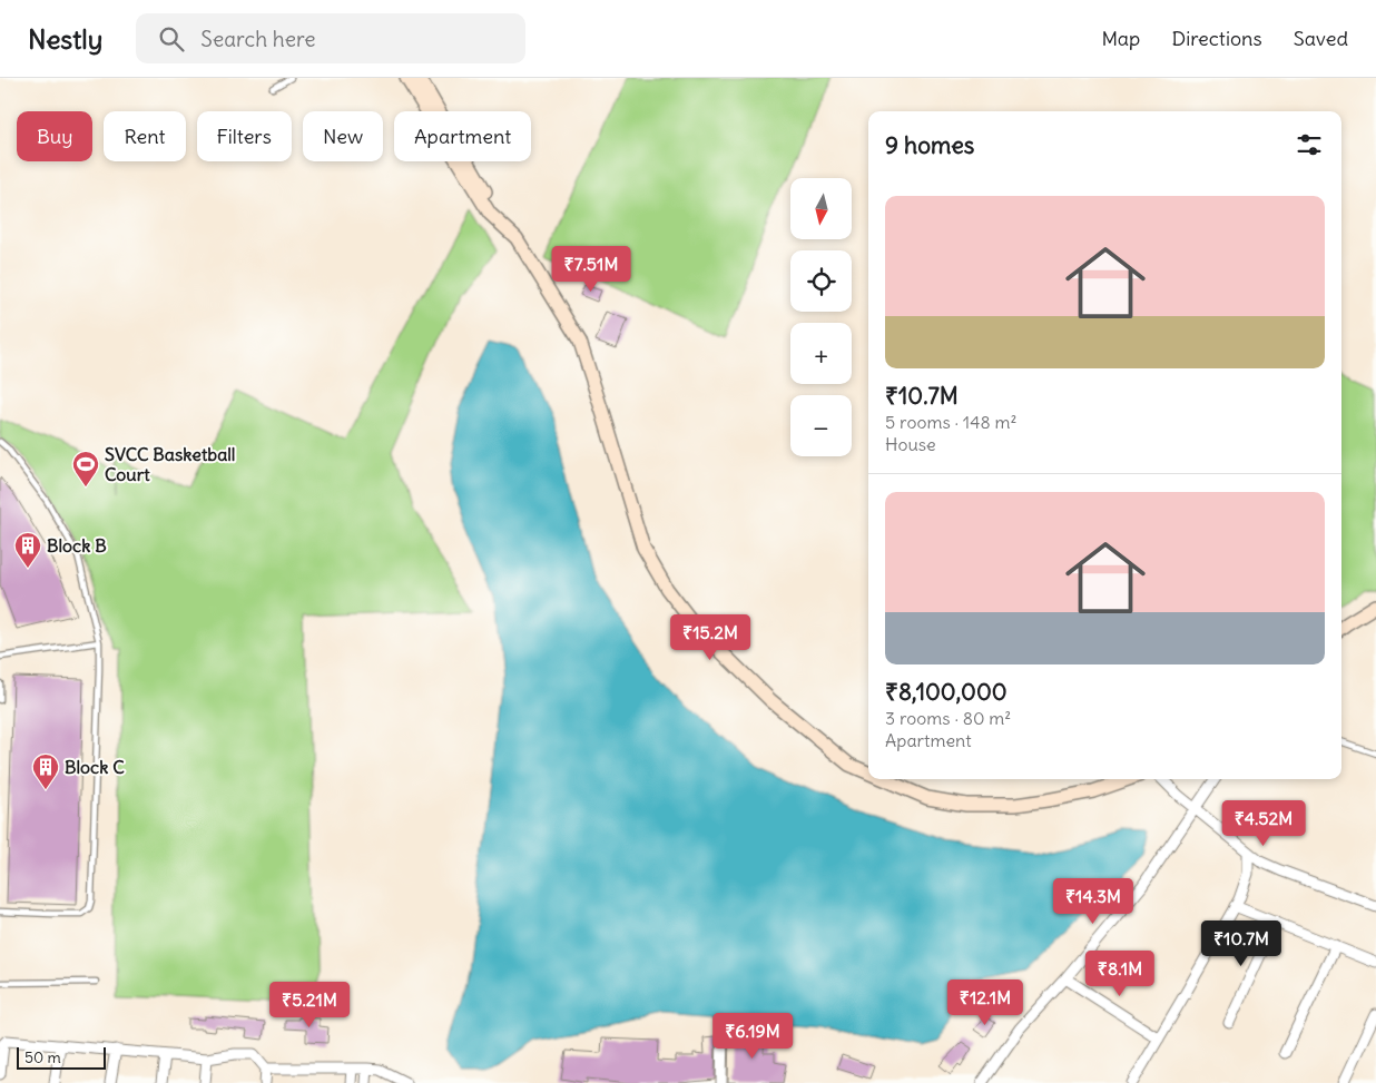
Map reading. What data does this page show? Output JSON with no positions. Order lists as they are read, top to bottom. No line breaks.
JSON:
{"places":{"sports":["SVCC Basketball Court"],"building":["Block B","Block C"]},"scale_bar":"50 m","north":"bottom","page":{"header":"Nestly","search":"Search here","nav":["Map","Directions","Saved"],"chip":["Buy","Rent","Filters","New","Apartment"],"heading":"9 homes","map_buttons":["+","−"],"list":[{"name":"₹10.7M","note":"5 rooms · 148 m² · House"},{"name":"₹8,100,000","note":"3 rooms · 80 m² · Apartment"}],"price":["₹7.51M","₹15.2M","₹4.52M","₹14.3M","₹10.7M","₹8.1M","₹12.1M","₹5.21M","₹6.19M"],"scale":"50 m"}}
